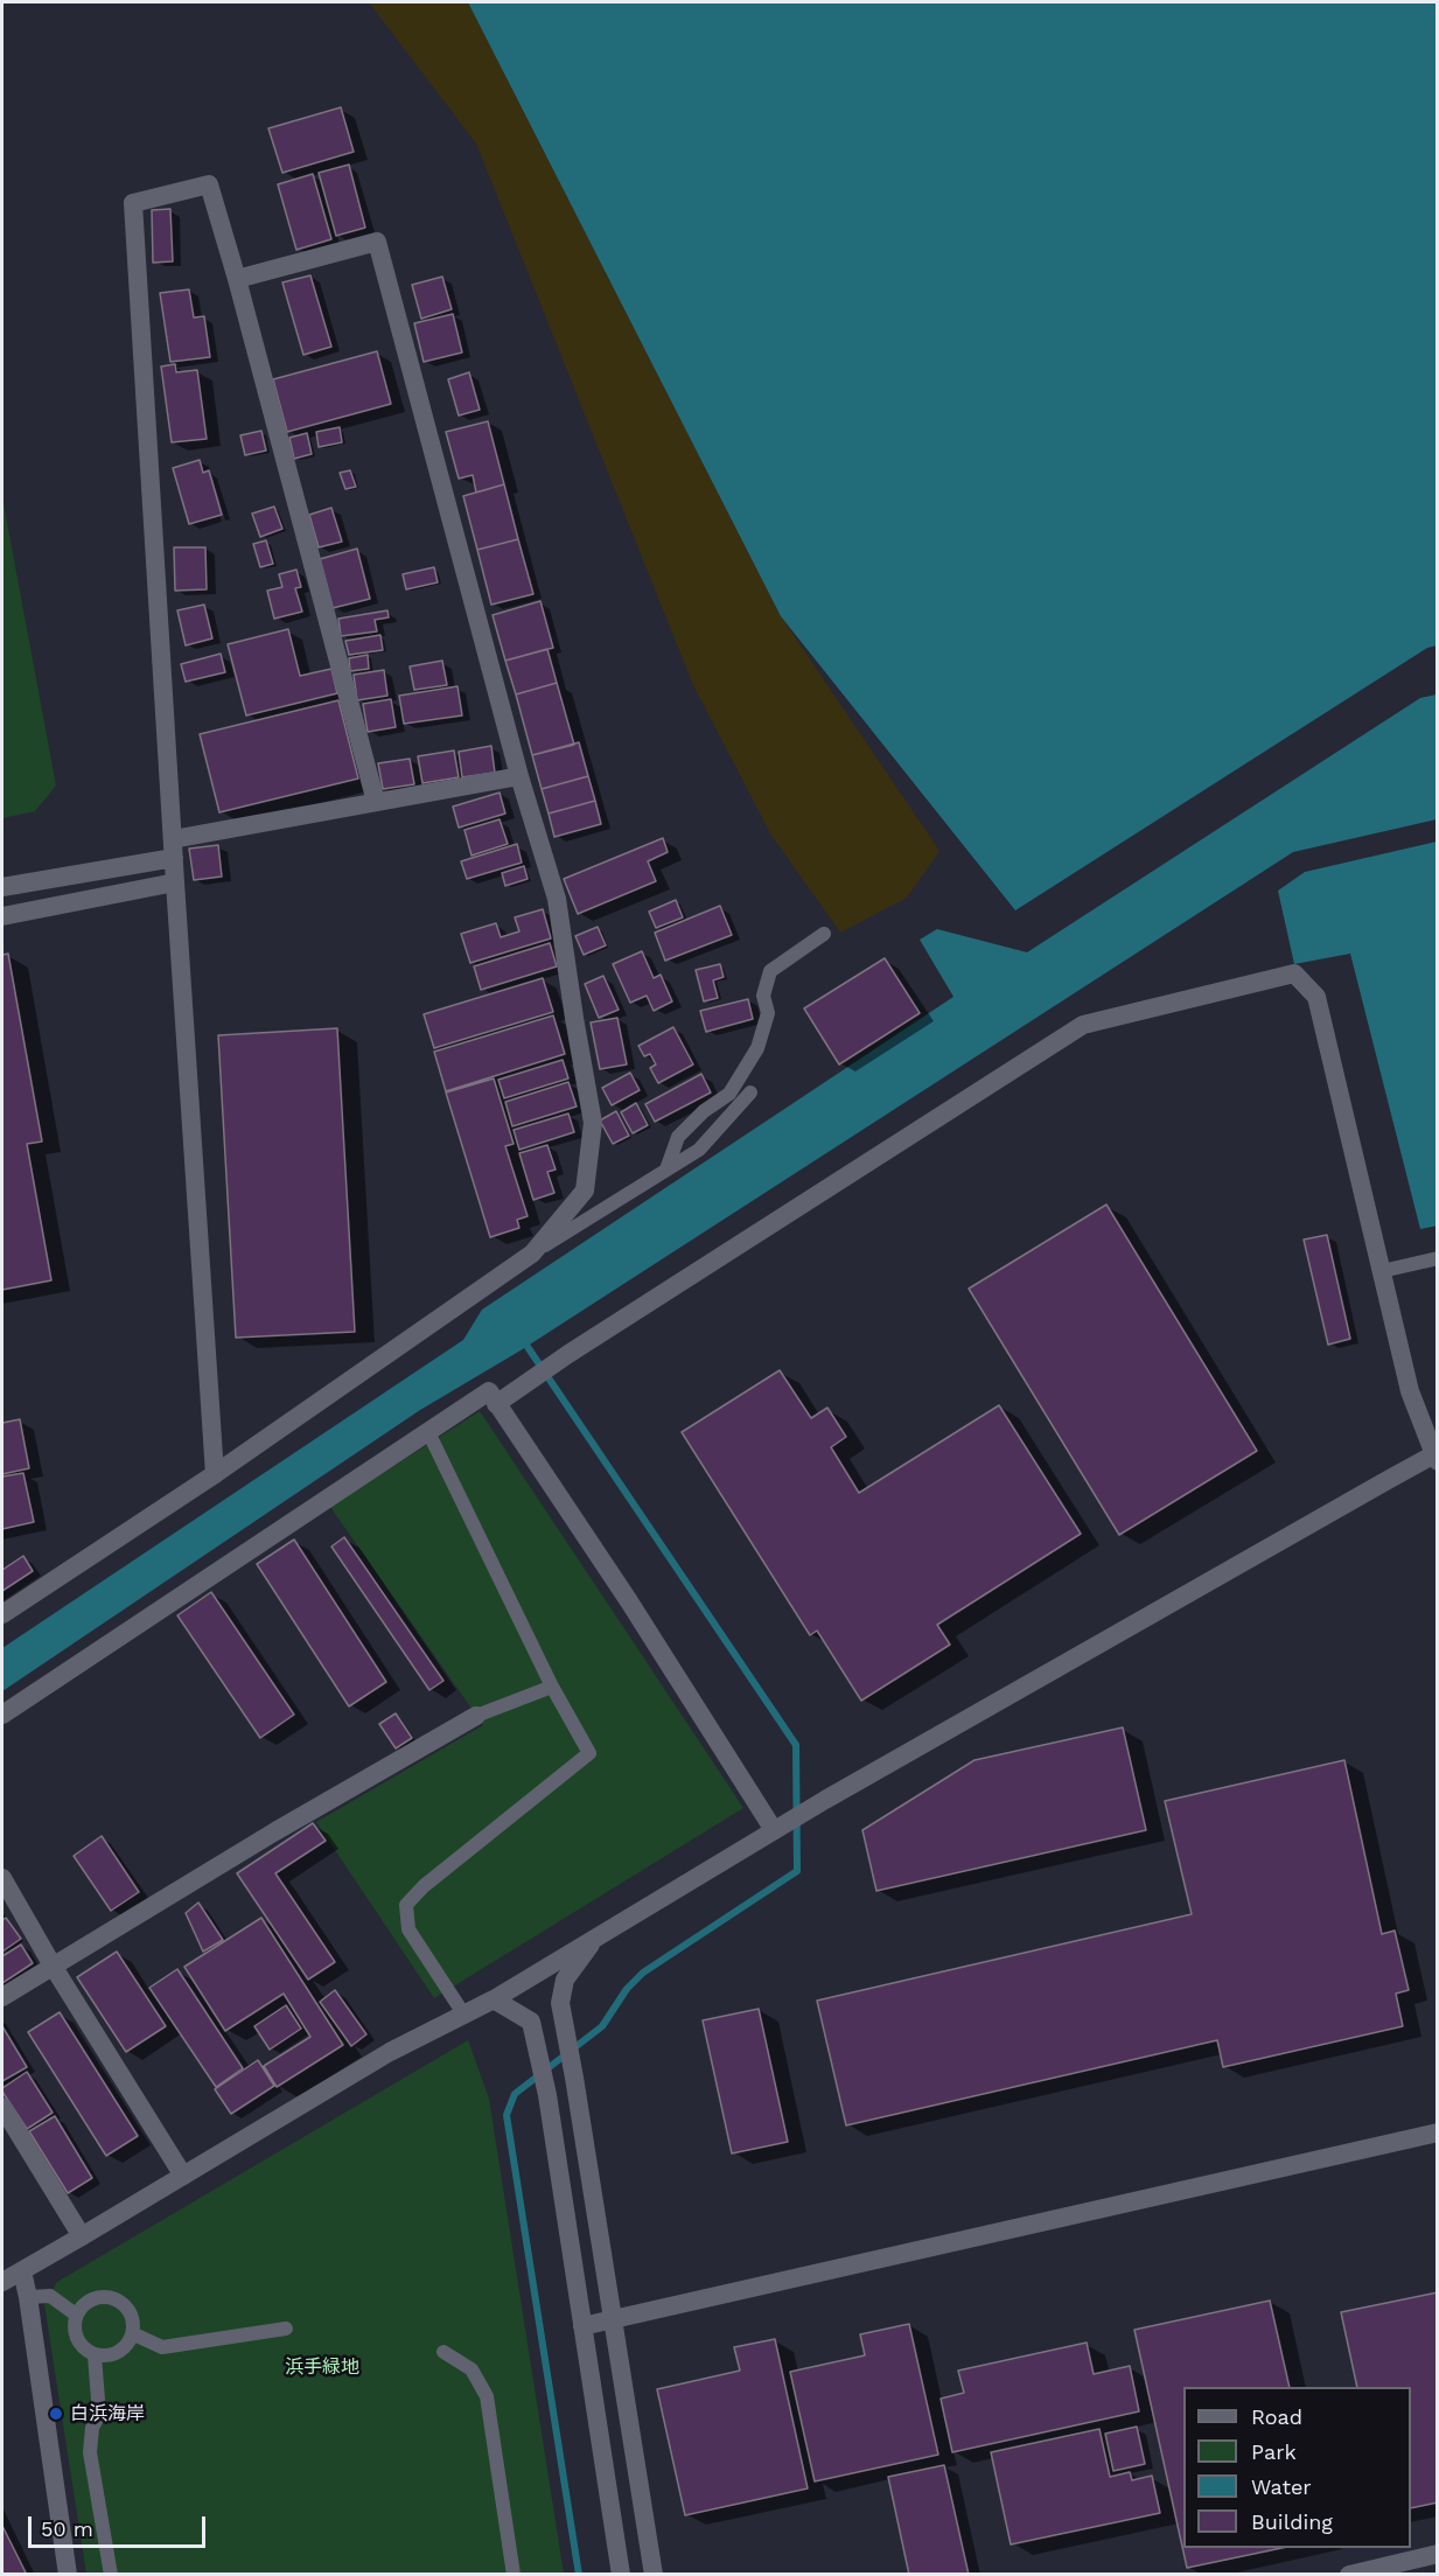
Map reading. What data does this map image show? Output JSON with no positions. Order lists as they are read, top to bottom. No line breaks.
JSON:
{"parks":["浜手緑地"],"places":["白浜海岸"],"legend":["Road","Park","Water","Building"],"scale_bar":"50 m"}
